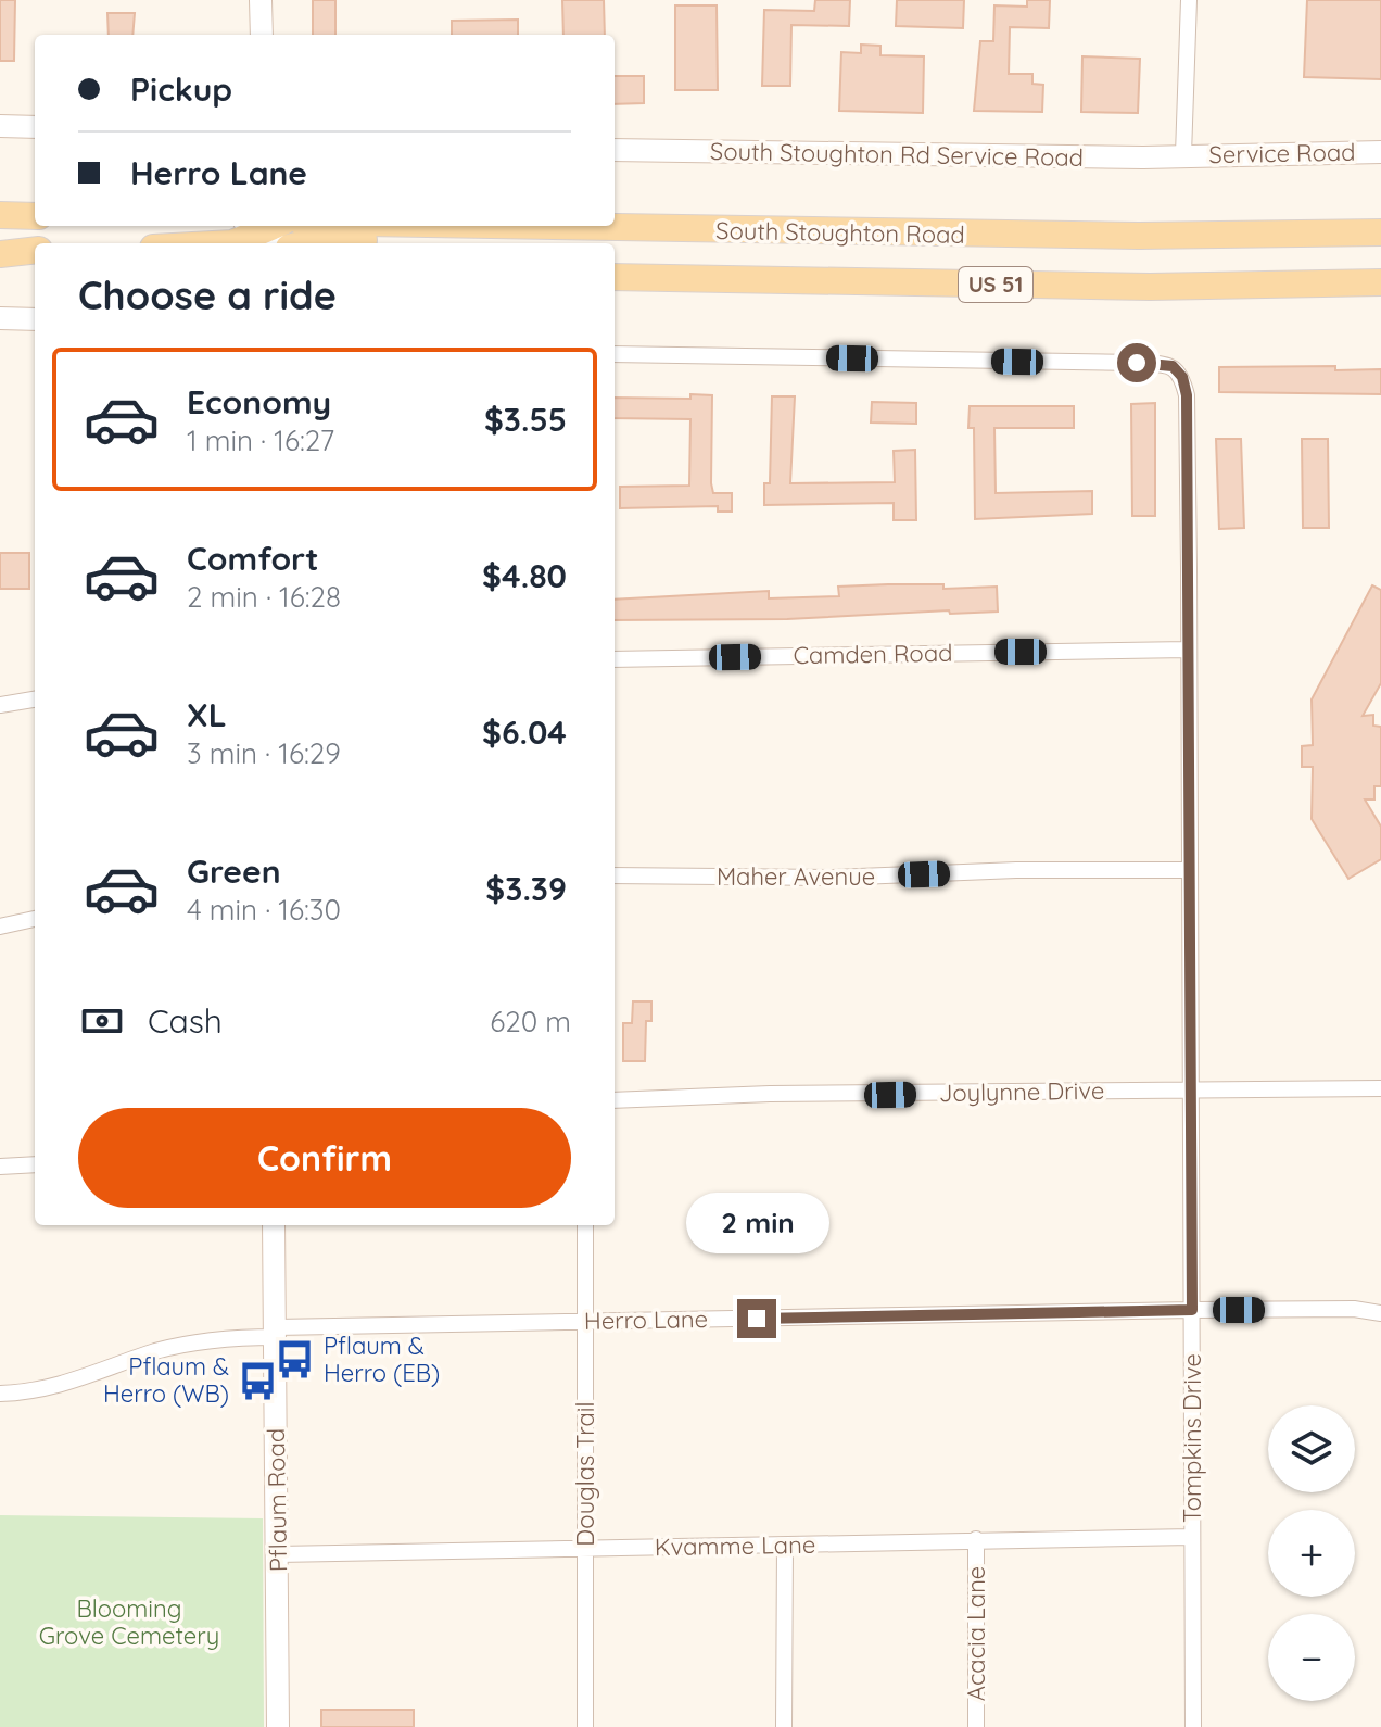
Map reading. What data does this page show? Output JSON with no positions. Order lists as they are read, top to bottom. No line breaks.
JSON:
{"streets":{"main road":["South Stoughton Road","US 51"],"street":["Service Road","South Stoughton Rd Service Road","Camden Road","Maher Avenue","Joylynne Drive","Herro Lane","Tompkins Drive","Douglas Trail","Pflaum Road","Kvamme Lane","Acacia Lane"]},"crossings":[["Service Road","South Stoughton Rd Service Road"],["Camden Road","Tompkins Drive"],["Maher Avenue","Tompkins Drive"],["Joylynne Drive","Tompkins Drive"],["Herro Lane","Tompkins Drive"],["Herro Lane","Douglas Trail"],["Herro Lane","Pflaum Road"],["Tompkins Drive","Kvamme Lane"],["Douglas Trail","Kvamme Lane"],["Pflaum Road","Kvamme Lane"],["Kvamme Lane","Acacia Lane"]],"parks":["Blooming Grove Cemetery"],"places":{"bus stop":["Pflaum & Herro (EB)","Pflaum & Herro (WB)"]},"page":{"banner":["Pickup","Herro Lane"],"heading":"Choose a ride","list":[{"name":"Economy","note":"1 min · 16:27","value":"$3.55"},{"name":"Comfort","note":"2 min · 16:28","value":"$4.80"},{"name":"XL","note":"3 min · 16:29","value":"$6.04"},{"name":"Green","note":"4 min · 16:30","value":"$3.39"}],"pay":["Cash","620 m"],"buttons":"Confirm","bubble":"2 min","map_buttons":["+","−"]}}
